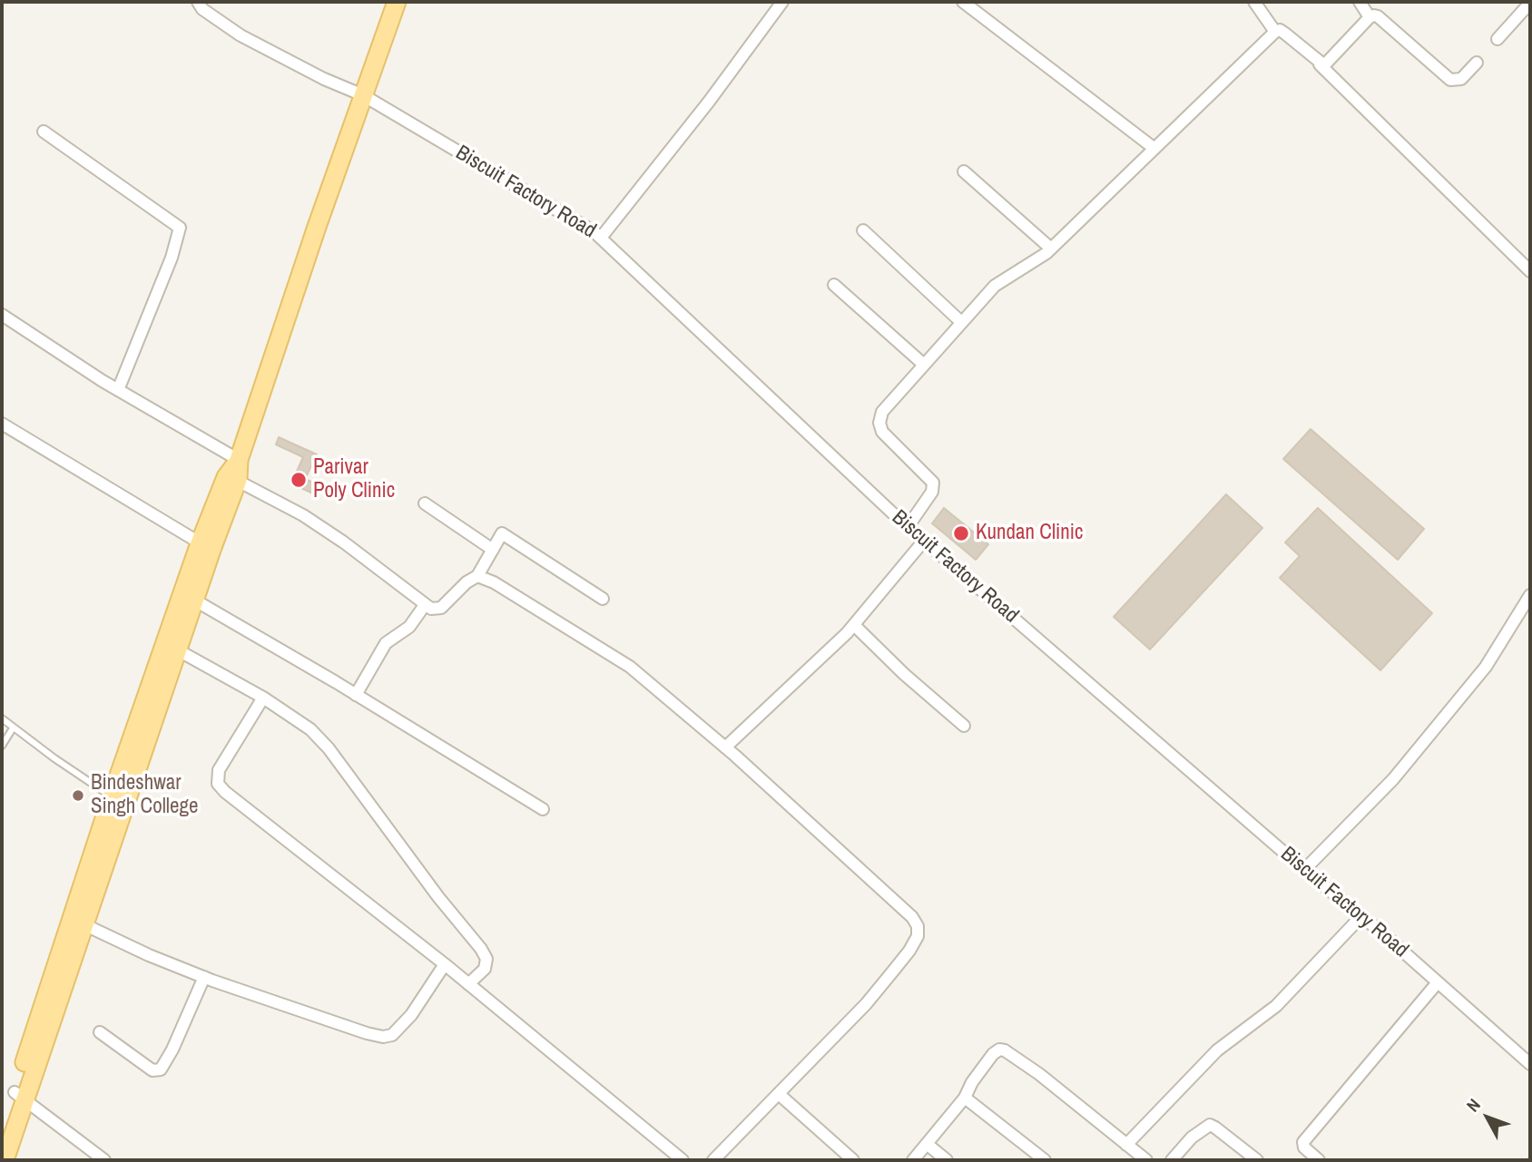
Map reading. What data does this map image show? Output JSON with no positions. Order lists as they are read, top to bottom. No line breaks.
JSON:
{"streets":{"street":["Biscuit Factory Road"]},"places":["Parivar Poly Clinic","Kundan Clinic","Bindeshwar Singh College"],"north":"top left"}
